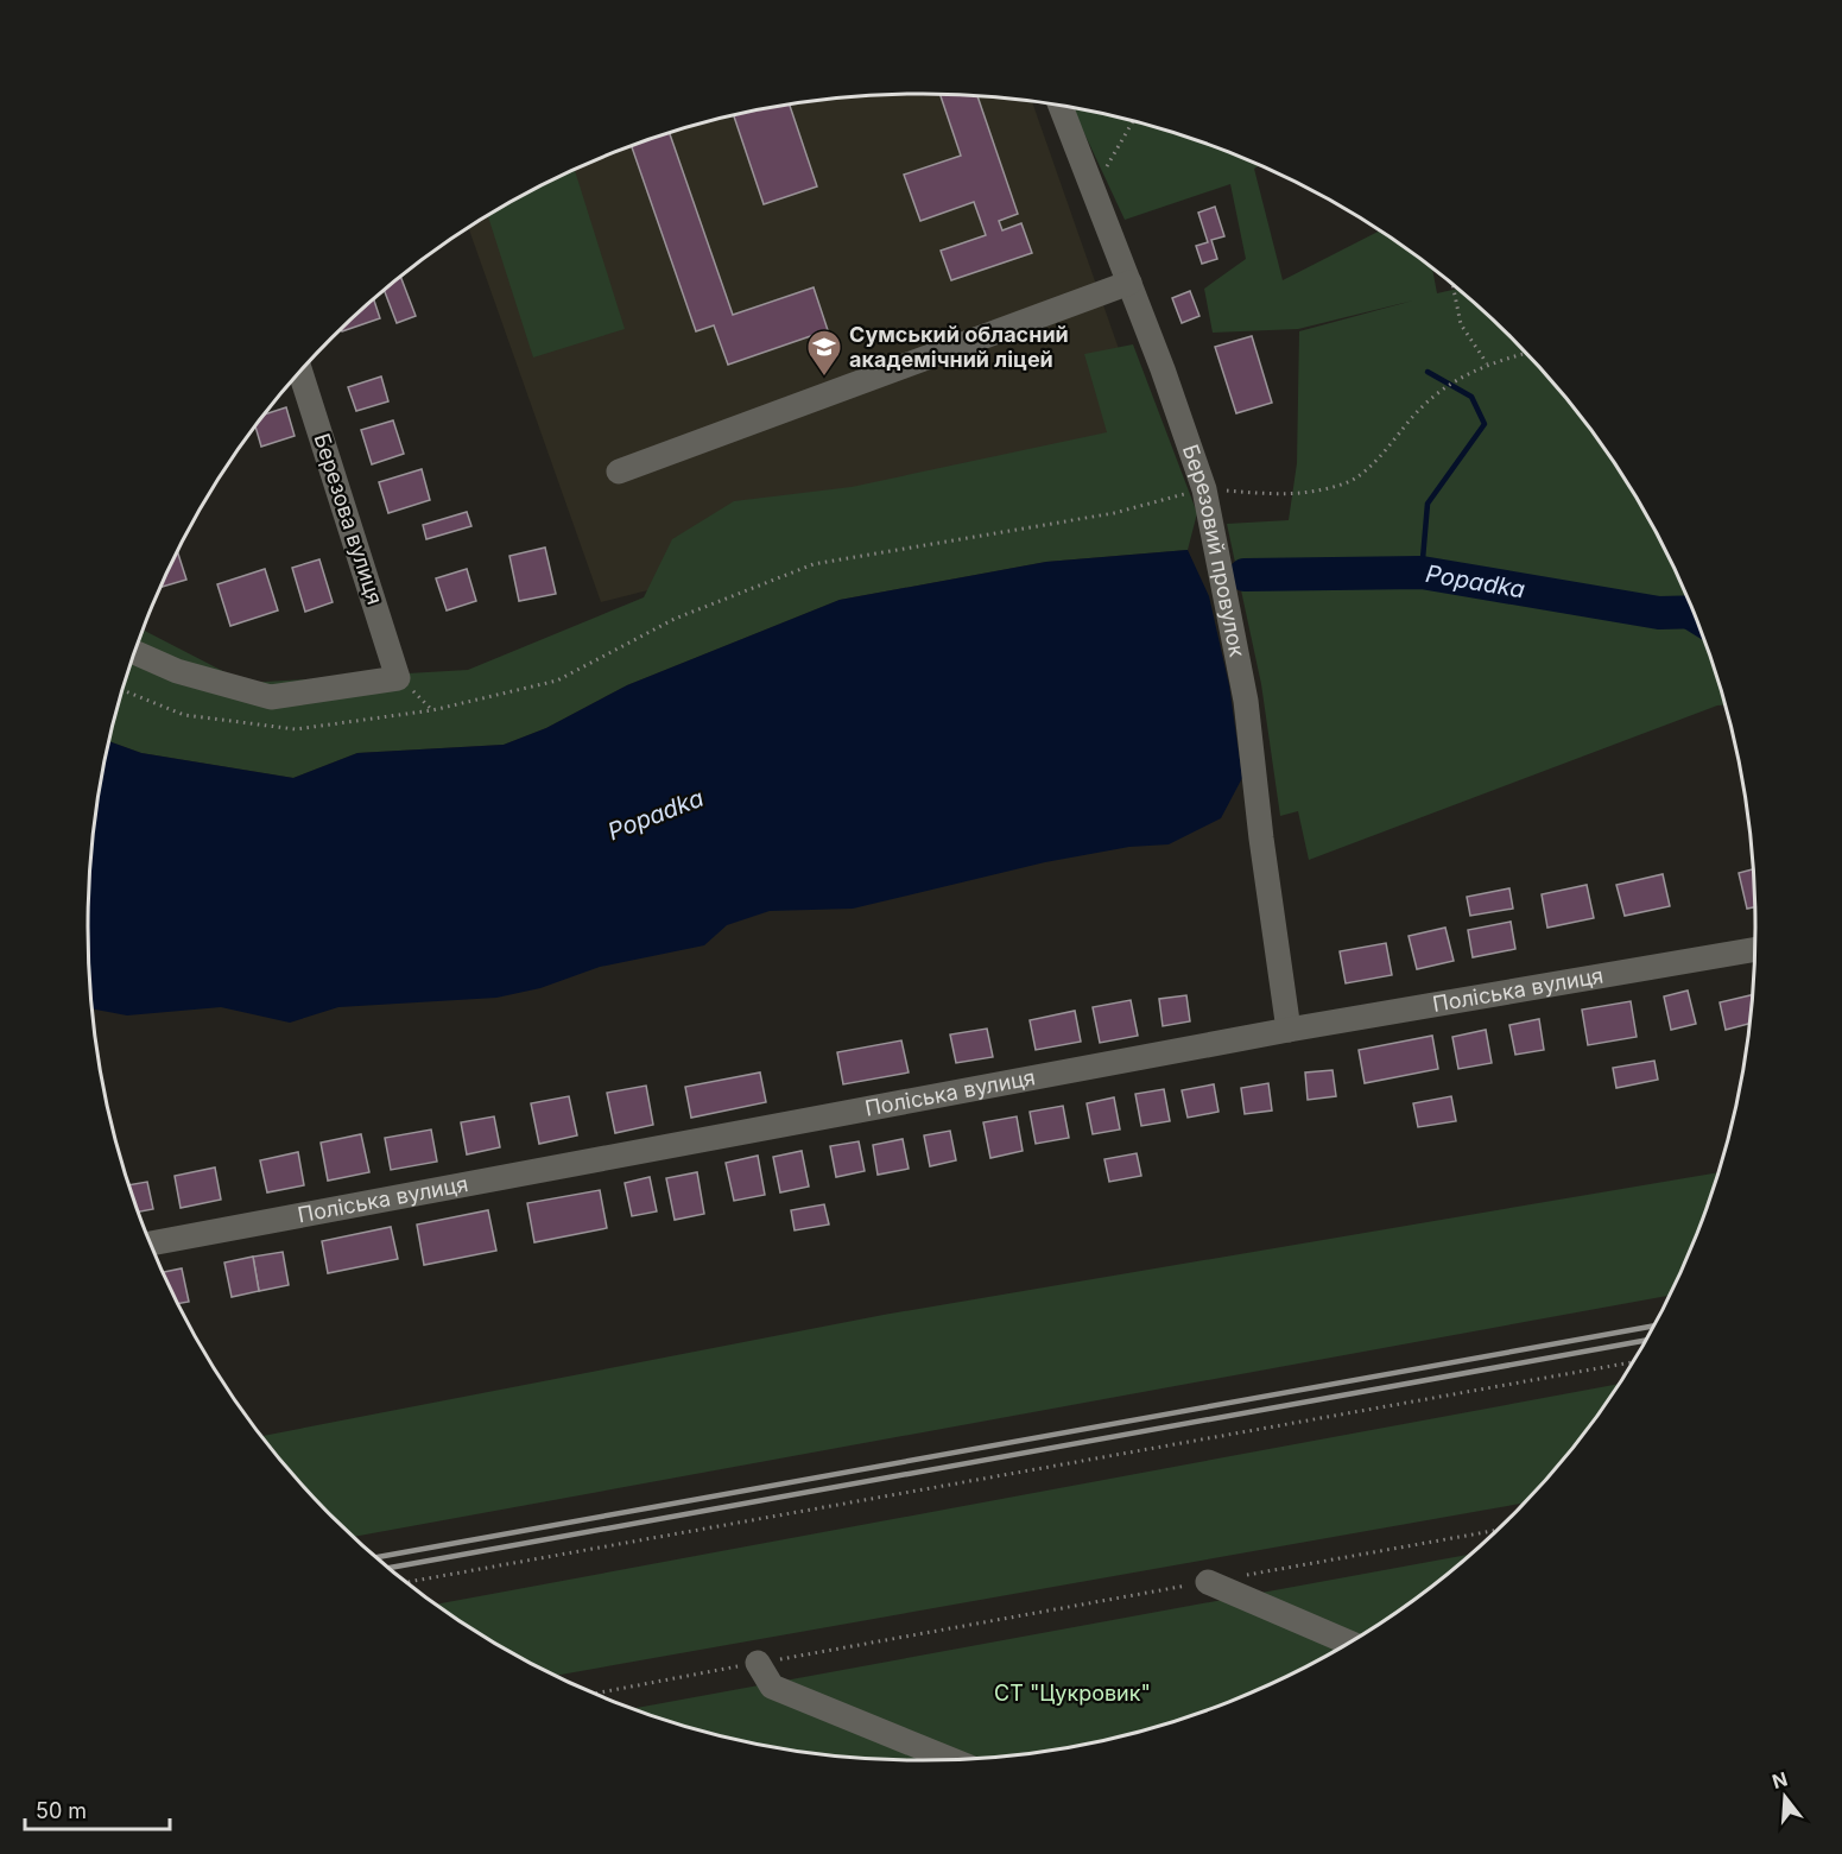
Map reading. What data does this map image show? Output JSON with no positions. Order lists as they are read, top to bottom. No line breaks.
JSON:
{"streets":{"street":["Березова вулиця","Березовий провулок","Поліська вулиця"]},"crossings":[["Березовий провулок","Поліська вулиця"]],"water":["Popadka"],"parks":["СТ \"Цукровик\""],"places":{"school or university":["Сумський обласний академічний ліцей"]},"scale_bar":"50 m","north":"top"}
